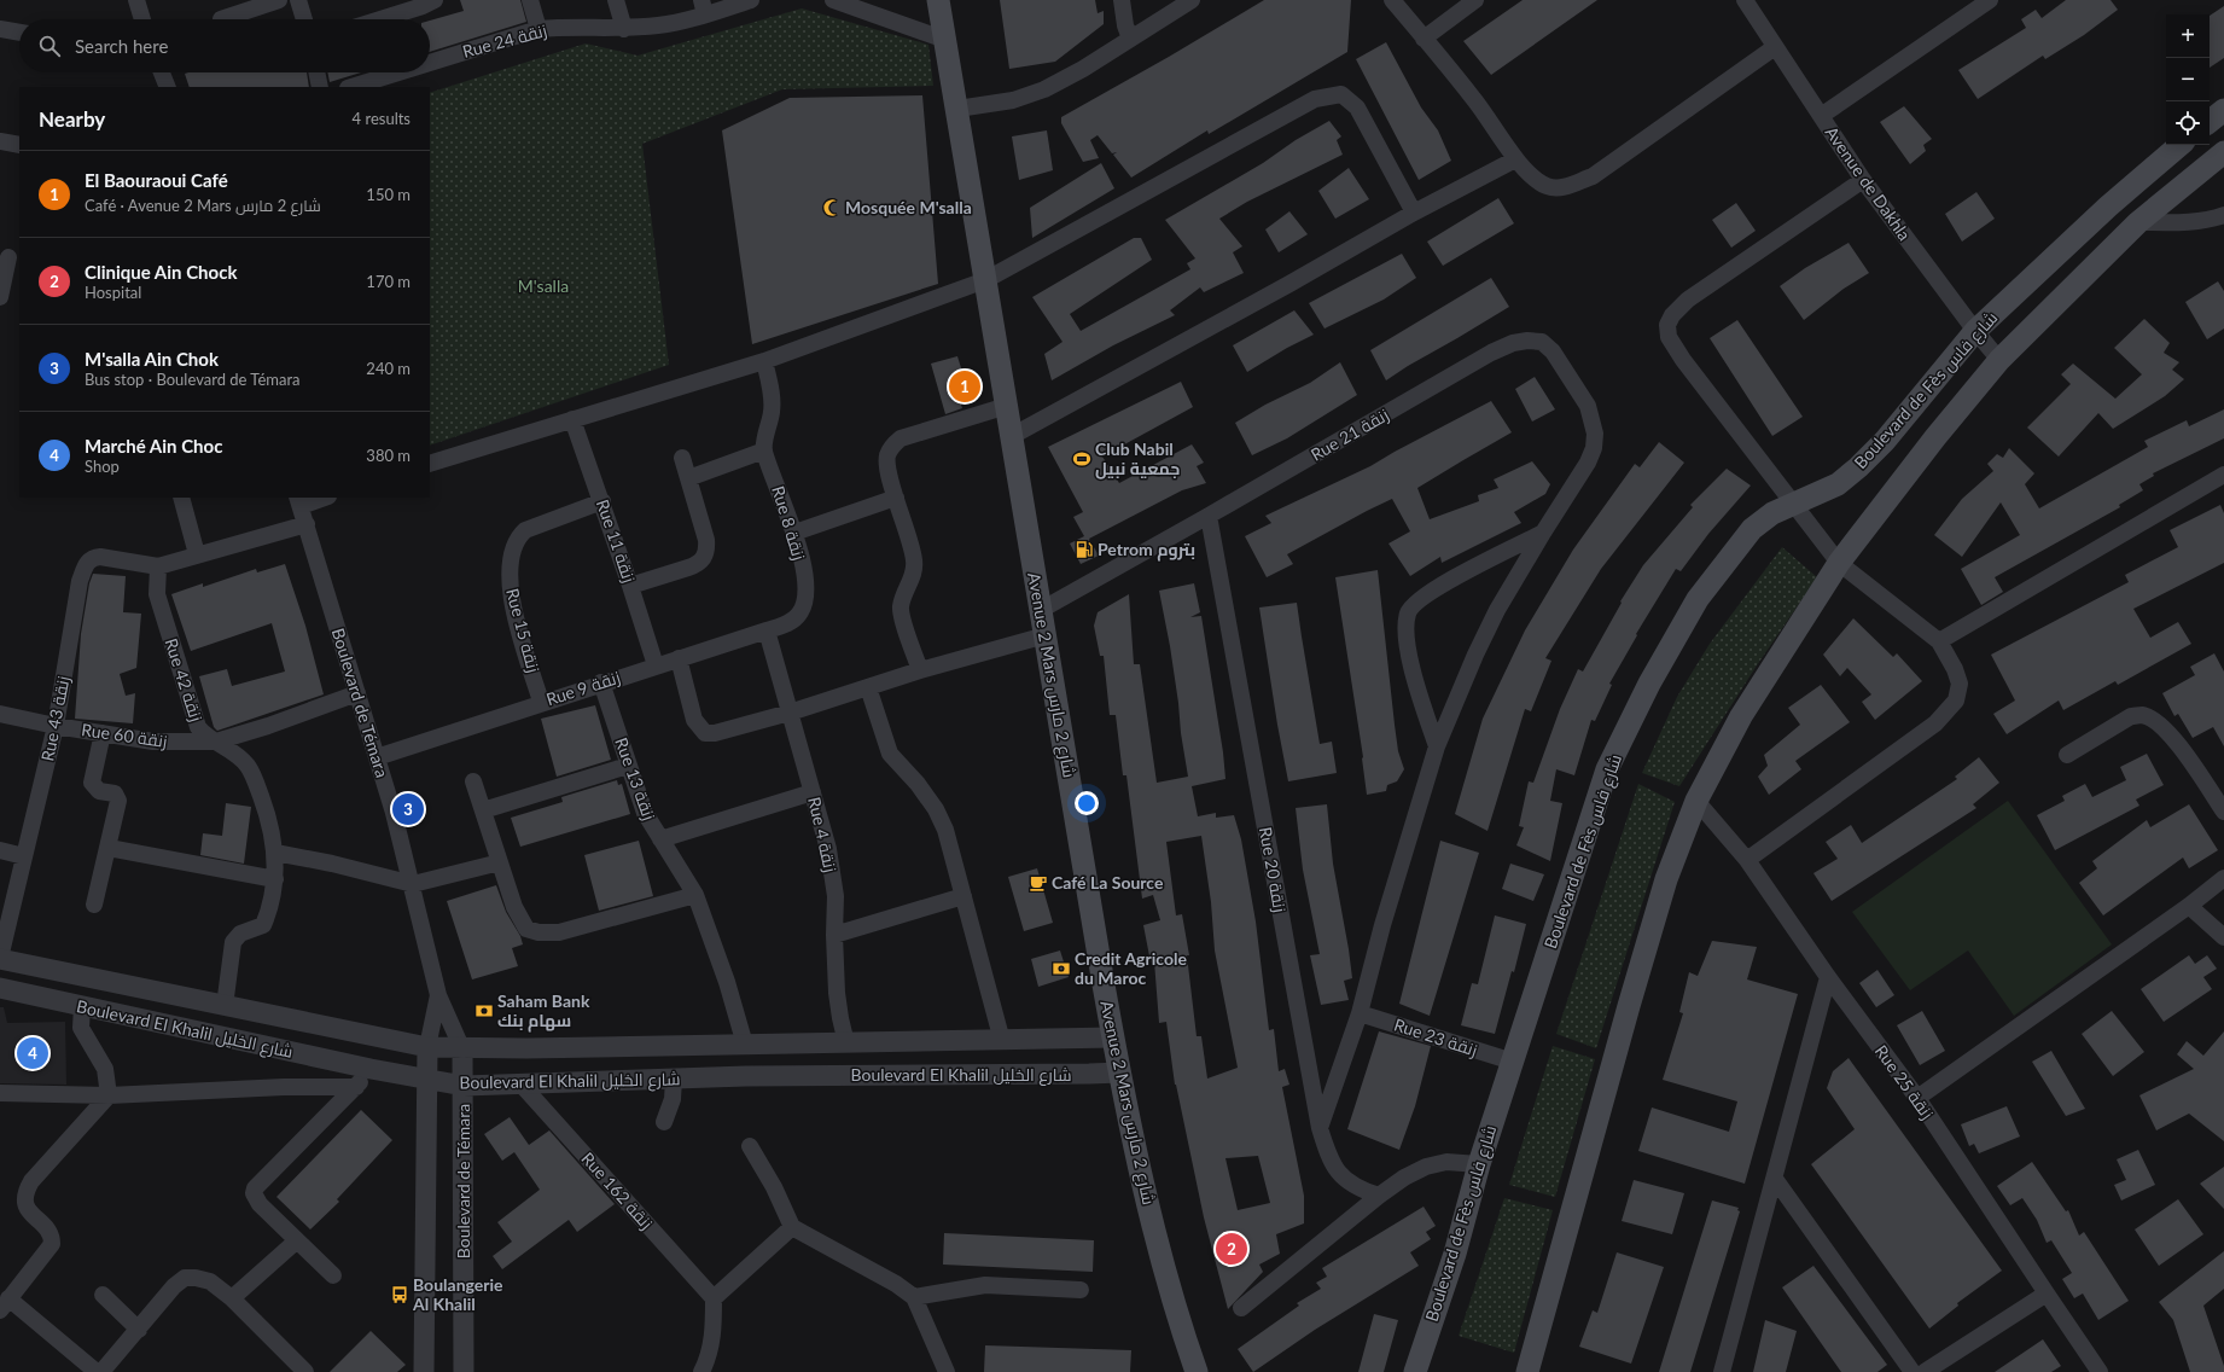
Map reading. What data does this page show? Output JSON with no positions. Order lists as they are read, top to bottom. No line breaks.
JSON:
{"streets":{"main road":["Boulevard de Fès شارع فاس","Avenue 2 Mars شارع 2 مارس"],"street":["Rue 24 زنقة","Avenue de Dakhla","Rue 21 زنقة","Rue 8 زنقة","Rue 11 زنقة","Rue 15 زنقة","Rue 42 زنقة","Rue 9 زنقة","Boulevard de Témara","Rue 43 زنقة","Rue 60 زنقة","Rue 13 زنقة","Rue 4 زنقة","Rue 20 زنقة","Boulevard El Khalil شارع الخليل","Rue 23 زنقة","Rue 25 زنقة","Rue 162 زنقة"]},"crossings":[["Avenue de Dakhla","Boulevard de Fès شارع فاس"],["Boulevard de Fès شارع فاس","Rue 23 زنقة"],["Boulevard de Fès شارع فاس","Rue 25 زنقة"],["Rue 21 زنقة","Avenue 2 Mars شارع 2 مارس"],["Rue 21 زنقة","Rue 20 زنقة"],["Rue 21 زنقة","Rue 23 زنقة"],["Rue 8 زنقة","Rue 9 زنقة"],["Rue 11 زنقة","Rue 15 زنقة"],["Rue 11 زنقة","Rue 9 زنقة"],["Rue 15 زنقة","Rue 9 زنقة"],["Avenue 2 Mars شارع 2 مارس","Boulevard El Khalil شارع الخليل"],["Rue 42 زنقة","Rue 43 زنقة"],["Rue 42 زنقة","Rue 60 زنقة"],["Rue 42 زنقة","Boulevard El Khalil شارع الخليل"],["Rue 9 زنقة","Boulevard de Témara"],["Rue 9 زنقة","Rue 13 زنقة"],["Rue 9 زنقة","Rue 4 زنقة"],["Boulevard de Témara","Rue 60 زنقة"],["Boulevard de Témara","Boulevard El Khalil شارع الخليل"],["Rue 43 زنقة","Rue 60 زنقة"],["Rue 43 زنقة","Boulevard El Khalil شارع الخليل"],["Rue 13 زنقة","Boulevard El Khalil شارع الخليل"],["Rue 4 زنقة","Boulevard El Khalil شارع الخليل"],["Boulevard El Khalil شارع الخليل","Rue 162 زنقة"]],"parks":["M'salla"],"places":{"mosque":["Mosquée M'salla"],"sports":["Club Nabil جمعية نبيل"],"fuel station":["Petrom بتروم"],"cafe":["Café La Source"],"bank":["Credit Agricole du Maroc","Saham Bank سهام بنك"],"bus stop":["Boulangerie Al Khalil"]},"page":{"map_buttons":["+","−"],"search":"Search here","heading":["Nearby","4 results"],"list":[{"mark":"1","name":"El Baouraoui Café","note":"Café · Avenue 2 Mars شارع 2 مارس","value":"150 m"},{"mark":"2","name":"Clinique Ain Chock","note":"Hospital","value":"170 m"},{"mark":"3","name":"M'salla Ain Chok","note":"Bus stop · Boulevard de Témara","value":"240 m"},{"mark":"4","name":"Marché Ain Choc","note":"Shop","value":"380 m"}],"pins":["1","3","4","2"]}}
